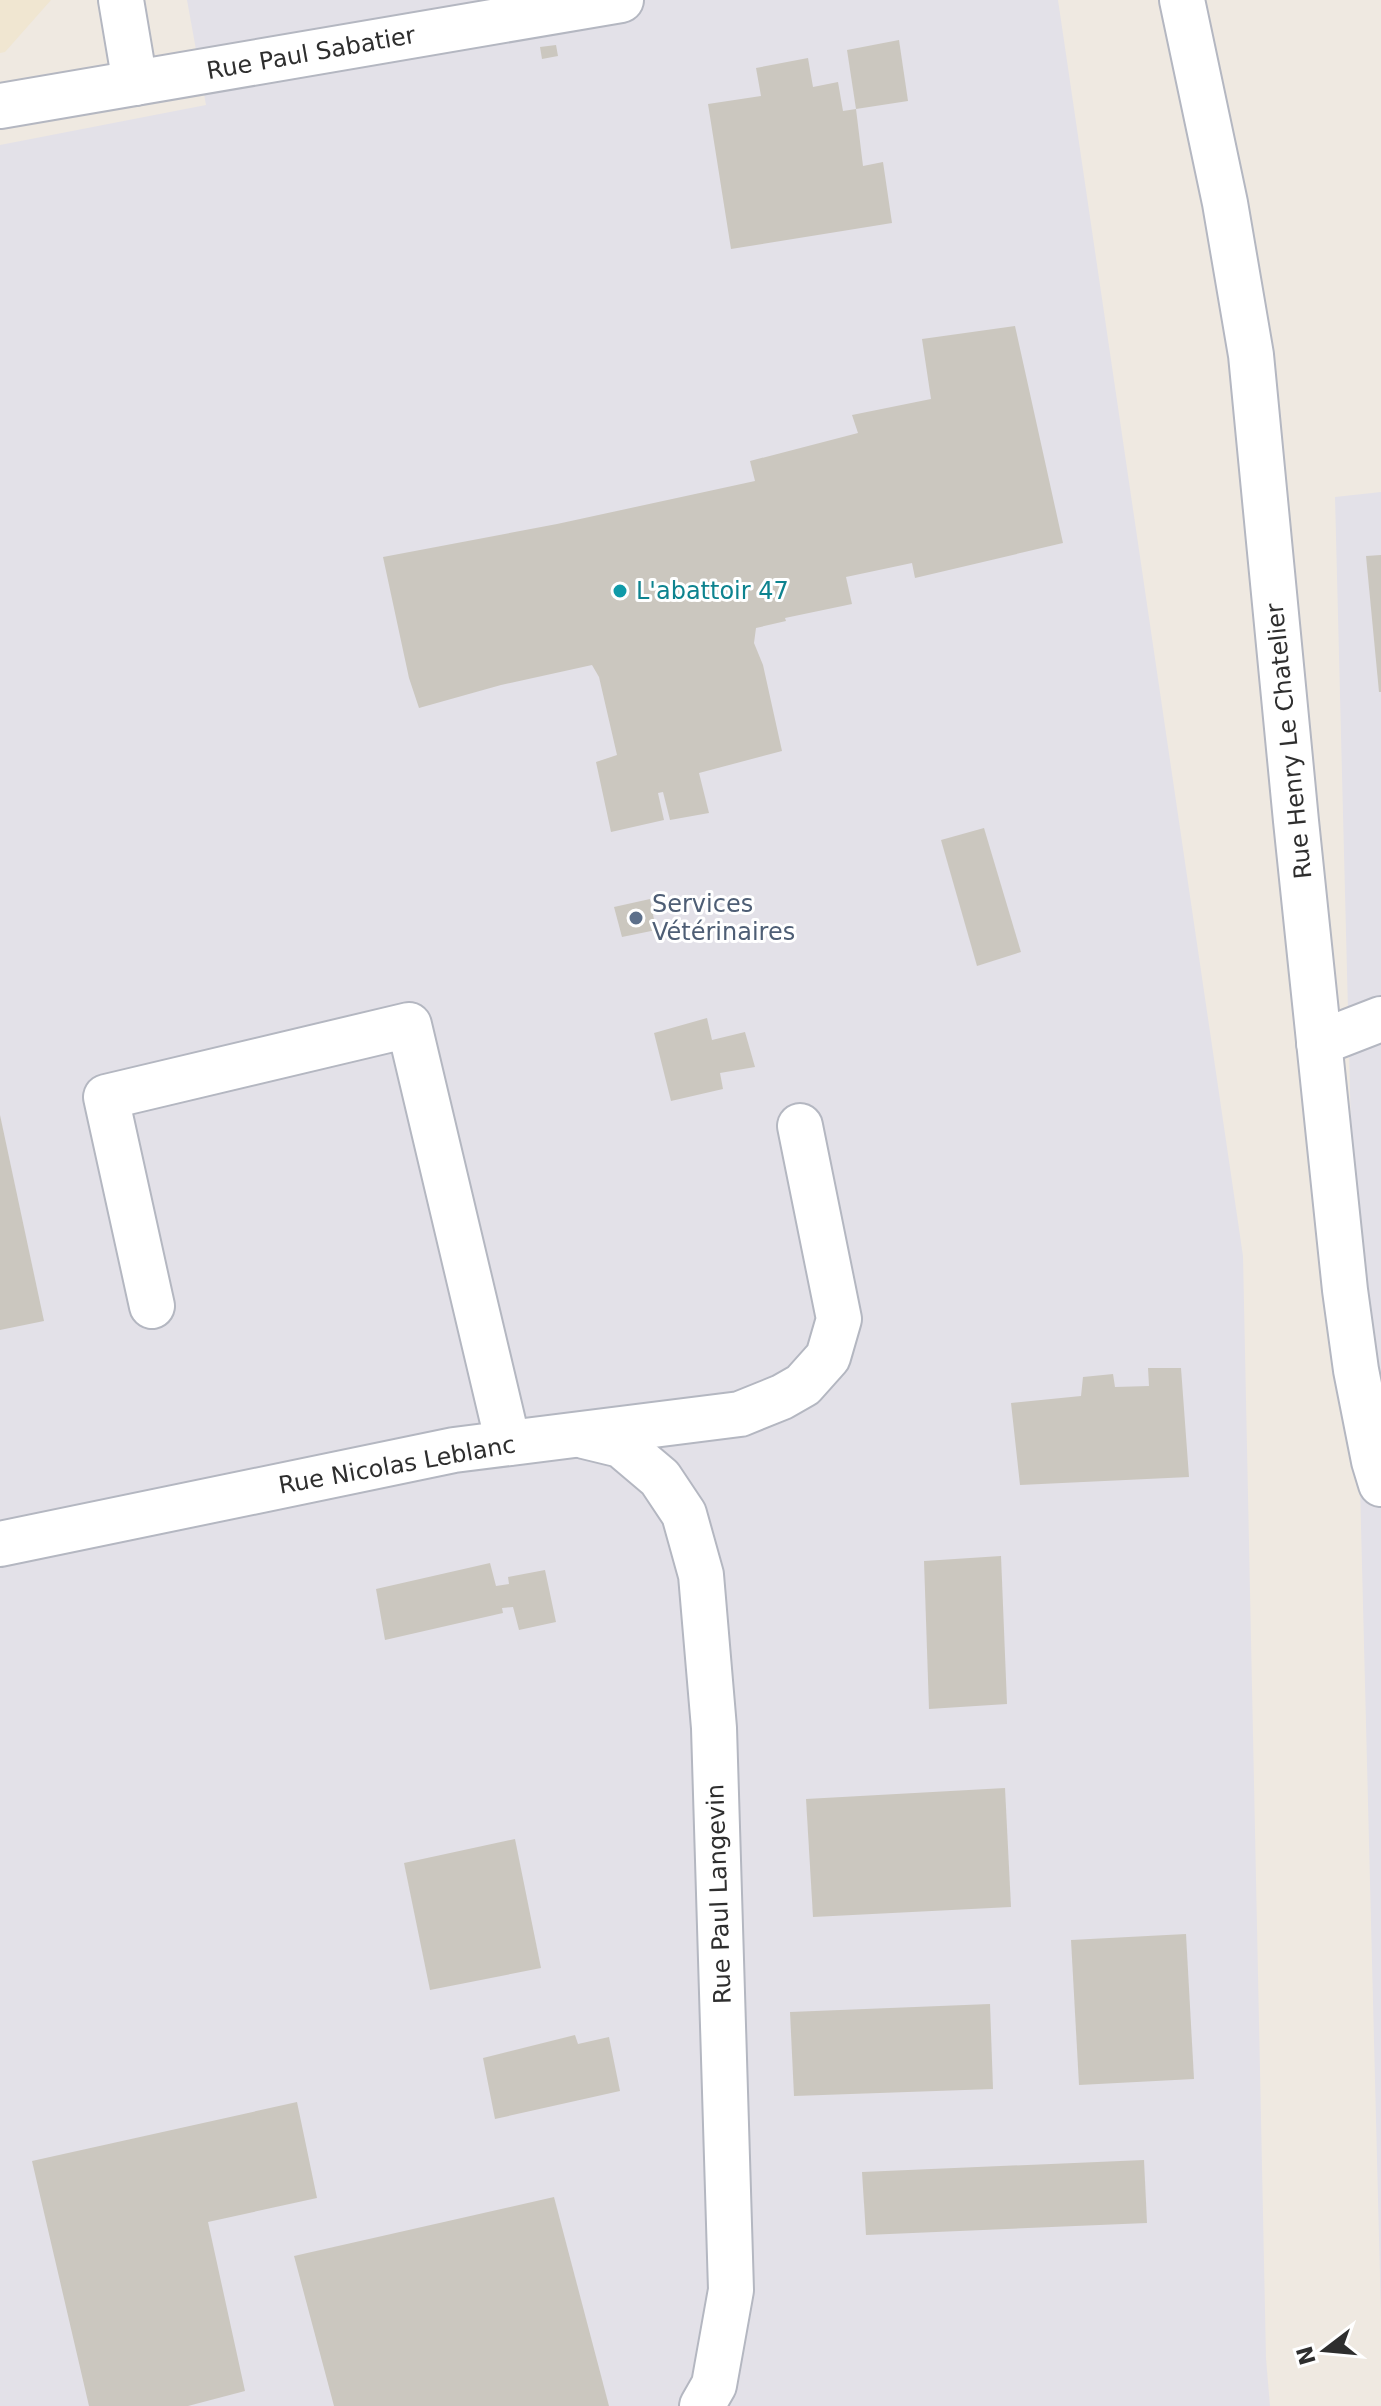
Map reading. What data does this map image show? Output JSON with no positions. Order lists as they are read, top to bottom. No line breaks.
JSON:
{"streets":{"street":["Rue Paul Sabatier","Rue Henry Le Chatelier","Rue Nicolas Leblanc","Rue Paul Langevin"]},"crossings":[["Rue Nicolas Leblanc","Rue Paul Langevin"]],"places":["L'abattoir 47","Services Vétérinaires"],"north":"left"}
